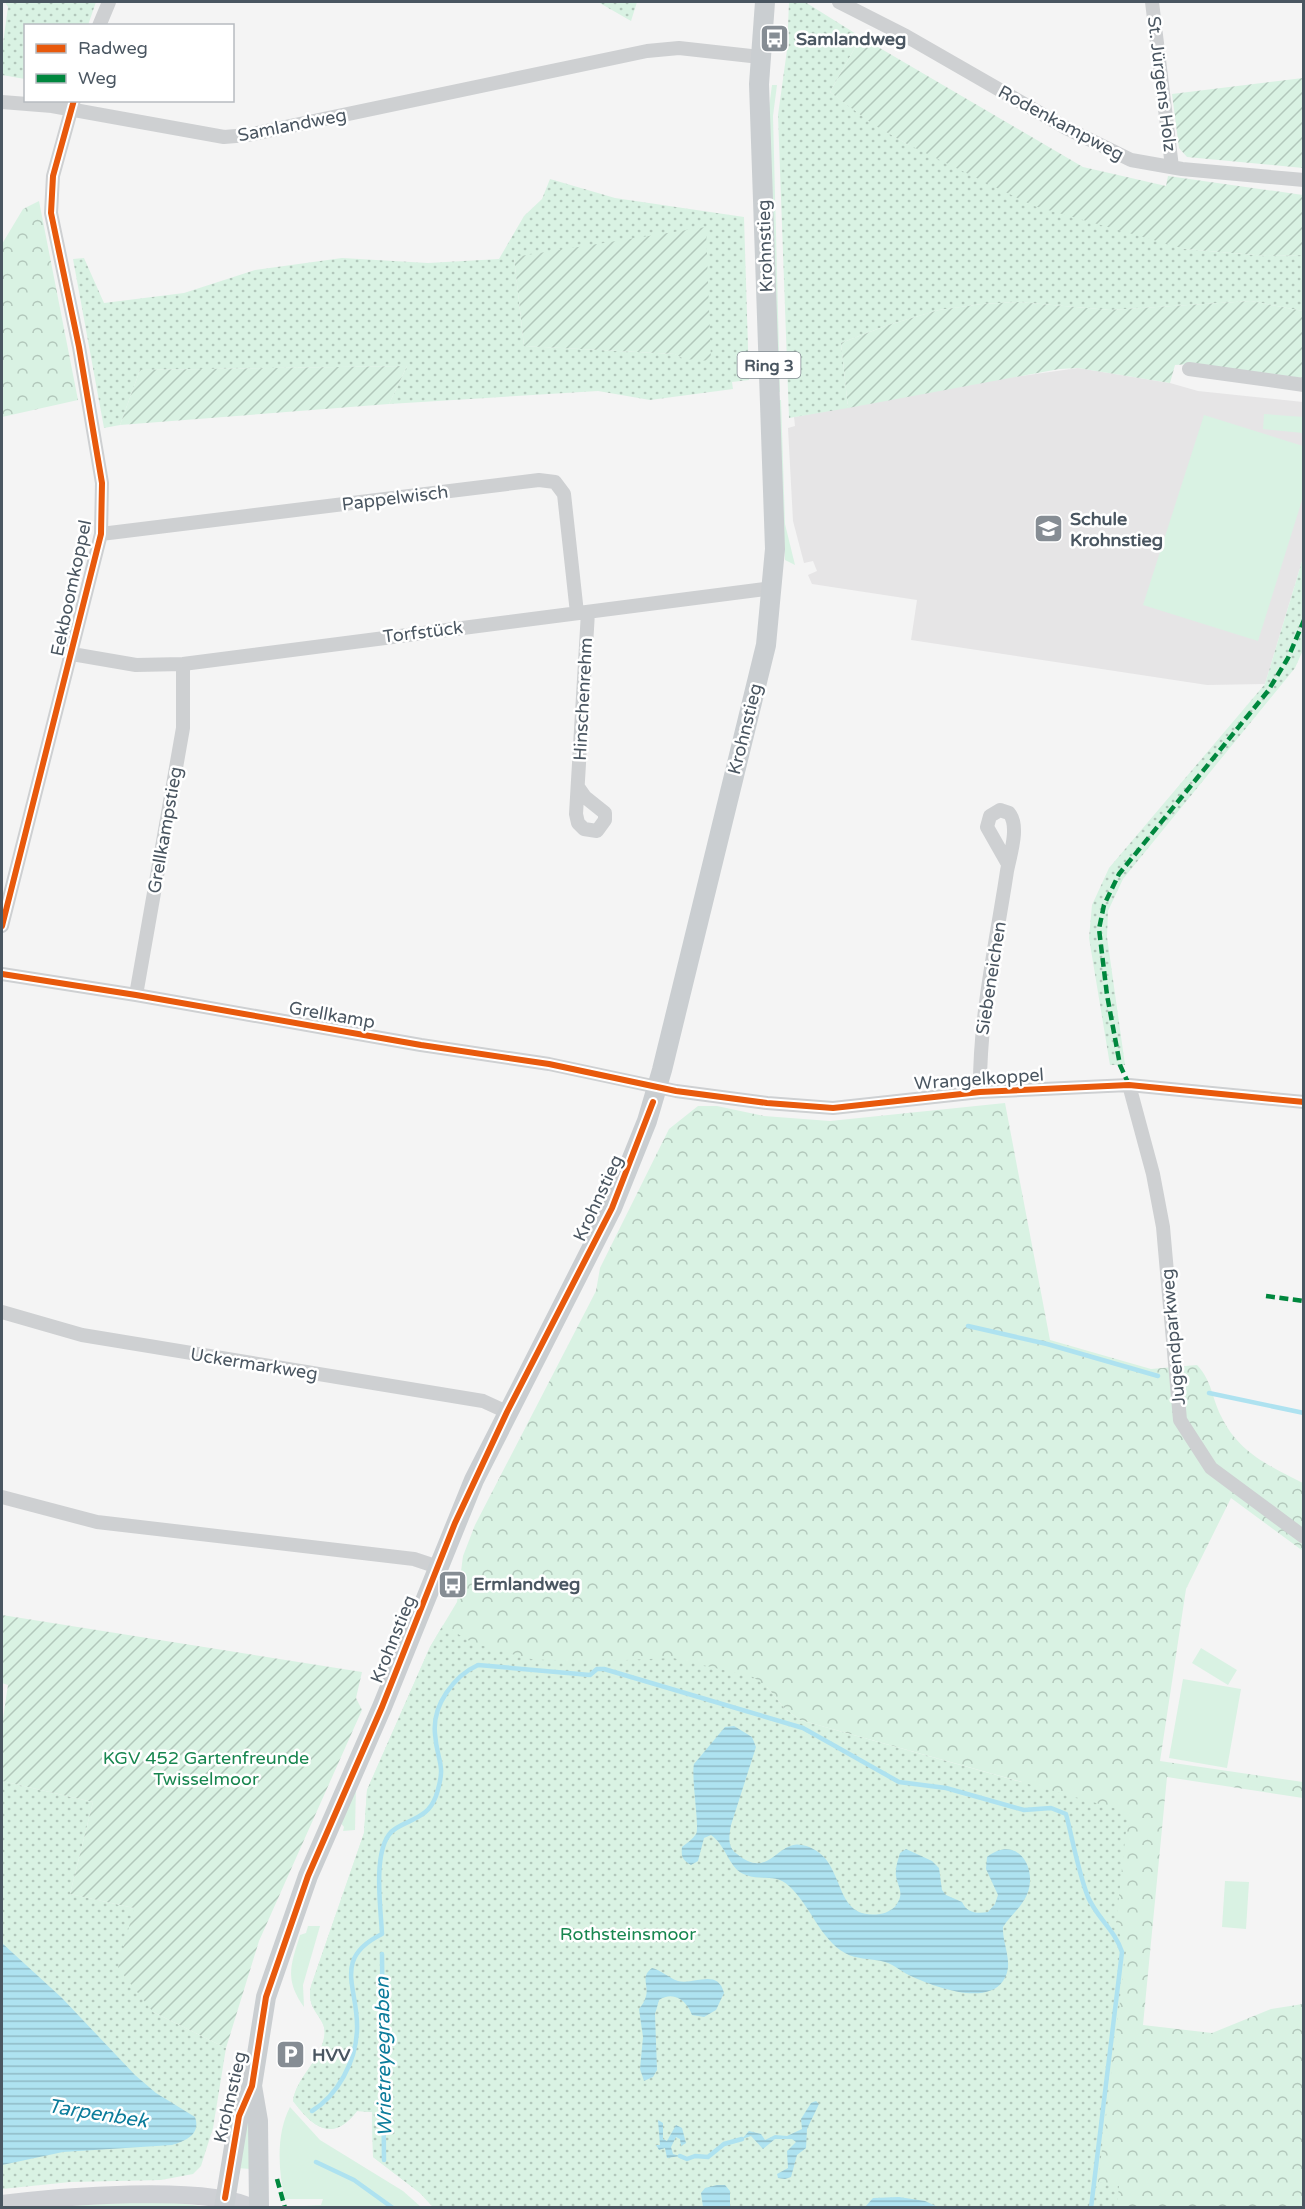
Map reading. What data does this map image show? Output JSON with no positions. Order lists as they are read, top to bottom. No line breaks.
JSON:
{"streets":{"main road":["Krohnstieg","Ring 3"],"street":["St. Jürgens Holz","Rodenkampweg","Samlandweg","Pappelwisch","Eekboomkoppel","Torfstück","Hinschenrehm","Grellkampstieg","Siebeneichen","Grellkamp","Wrangelkoppel","Jugendparkweg","Uckermarkweg"]},"crossings":[["St. Jürgens Holz","Rodenkampweg"],["Samlandweg","Krohnstieg"],["Samlandweg","Eekboomkoppel"],["Krohnstieg","Torfstück"],["Krohnstieg","Grellkamp"],["Krohnstieg","Wrangelkoppel"],["Krohnstieg","Uckermarkweg"],["Pappelwisch","Eekboomkoppel"],["Pappelwisch","Torfstück"],["Pappelwisch","Hinschenrehm"],["Eekboomkoppel","Torfstück"],["Torfstück","Hinschenrehm"],["Torfstück","Grellkampstieg"],["Grellkampstieg","Grellkamp"],["Siebeneichen","Wrangelkoppel"],["Grellkamp","Wrangelkoppel"],["Wrangelkoppel","Jugendparkweg"]],"water":["Wrietreyegraben","Tarpenbek"],"parks":["KGV 452 Gartenfreunde Twisselmoor","Rothsteinsmoor"],"places":{"bus stop":["Samlandweg","Ermlandweg"],"school or university":["Schule Krohnstieg"],"parking":["HVV"]},"legend":["Radweg","Weg"]}
